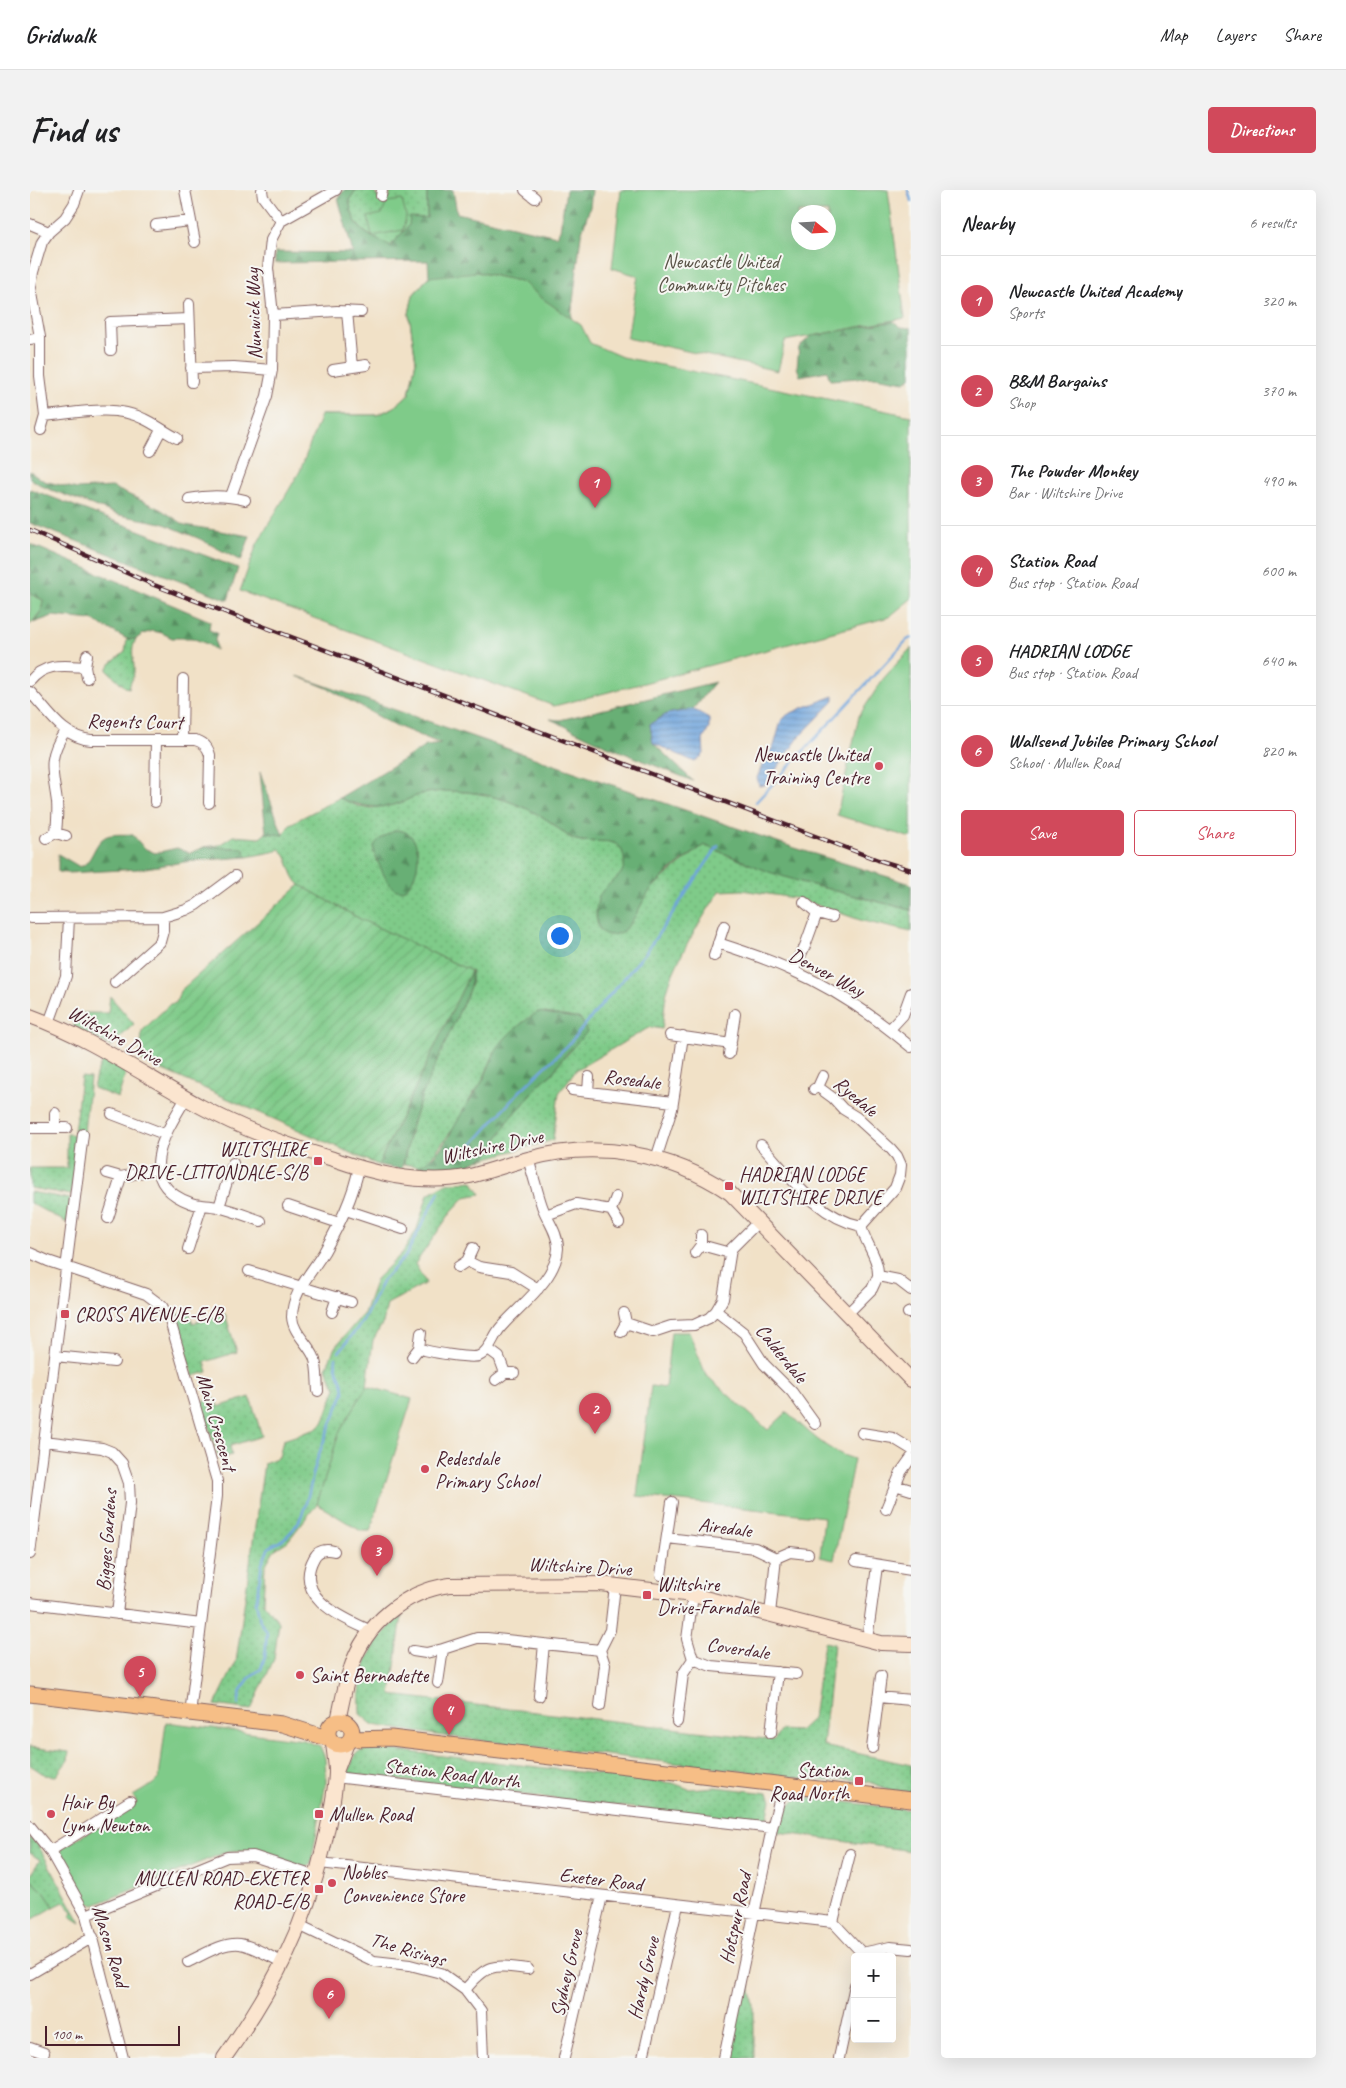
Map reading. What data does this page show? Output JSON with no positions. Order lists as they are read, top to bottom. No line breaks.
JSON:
{"streets":{"street":["Nunwick Way","Regents Court","Denver Way","Wiltshire Drive","Rosedale","Ryedale","Calderdale","Main Crescent","Airedale","Bigges Gardens","Coverdale","Station Road North","Exeter Road","Hotspur Road","Mason Road","The Risings","Sydney Grove","Hardy Grove"]},"crossings":[["Wiltshire Drive","Rosedale"],["Wiltshire Drive","Coverdale"],["Station Road North","Hotspur Road"],["Exeter Road","Hotspur Road"],["Exeter Road","Sydney Grove"],["Exeter Road","Hardy Grove"]],"parks":["Newcastle United Community Pitches"],"places":{"other":["Newcastle United Training Centre","Redesdale Primary School","Saint Bernadette","Hair By Lynn Newton","Nobles Convenience Store"],"transit":["WILTSHIRE DRIVE-LITTONDALE-S/B","HADRIAN LODGE WILTSHIRE DRIVE","CROSS AVENUE-E/B","Wiltshire Drive-Farndale","Station Road North","Mullen Road","MULLEN ROAD-EXETER ROAD-E/B"]},"scale_bar":"100 m","north":"right","page":{"header":"Gridwalk","nav":["Map","Layers","Share"],"buttons":["Directions",["Save","Share"]],"title":"Find us","heading":["Nearby","6 results"],"list":[{"mark":"1","name":"Newcastle United Academy","note":"Sports","value":"320 m"},{"mark":"2","name":"B&M Bargains","note":"Shop","value":"370 m"},{"mark":"3","name":"The Powder Monkey","note":"Bar · Wiltshire Drive","value":"490 m"},{"mark":"4","name":"Station Road","note":"Bus stop · Station Road","value":"600 m"},{"mark":"5","name":"HADRIAN LODGE","note":"Bus stop · Station Road","value":"640 m"},{"mark":"6","name":"Wallsend Jubilee Primary School","note":"School · Mullen Road","value":"820 m"}],"pins":["1","2","3","5","4","6"],"map_buttons":["+","−"],"scale":"100 m"}}
